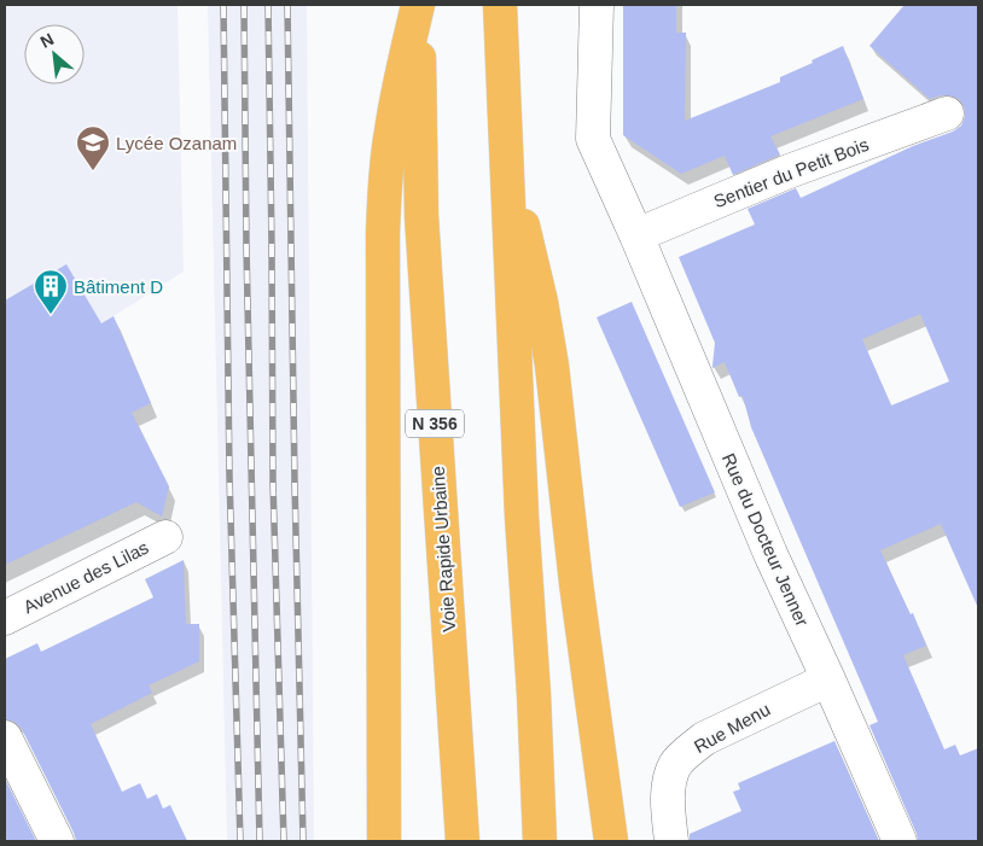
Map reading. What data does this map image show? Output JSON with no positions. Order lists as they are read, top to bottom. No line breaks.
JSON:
{"streets":{"highway":["N 356","Voie Rapide Urbaine"],"street":["Sentier du Petit Bois","Rue du Docteur Jenner","Avenue des Lilas","Rue Menu"]},"crossings":[["Sentier du Petit Bois","Rue du Docteur Jenner"],["Rue du Docteur Jenner","Rue Menu"]],"places":{"school or university":["Lycée Ozanam"],"building":["Bâtiment D"]},"north":"top left"}
